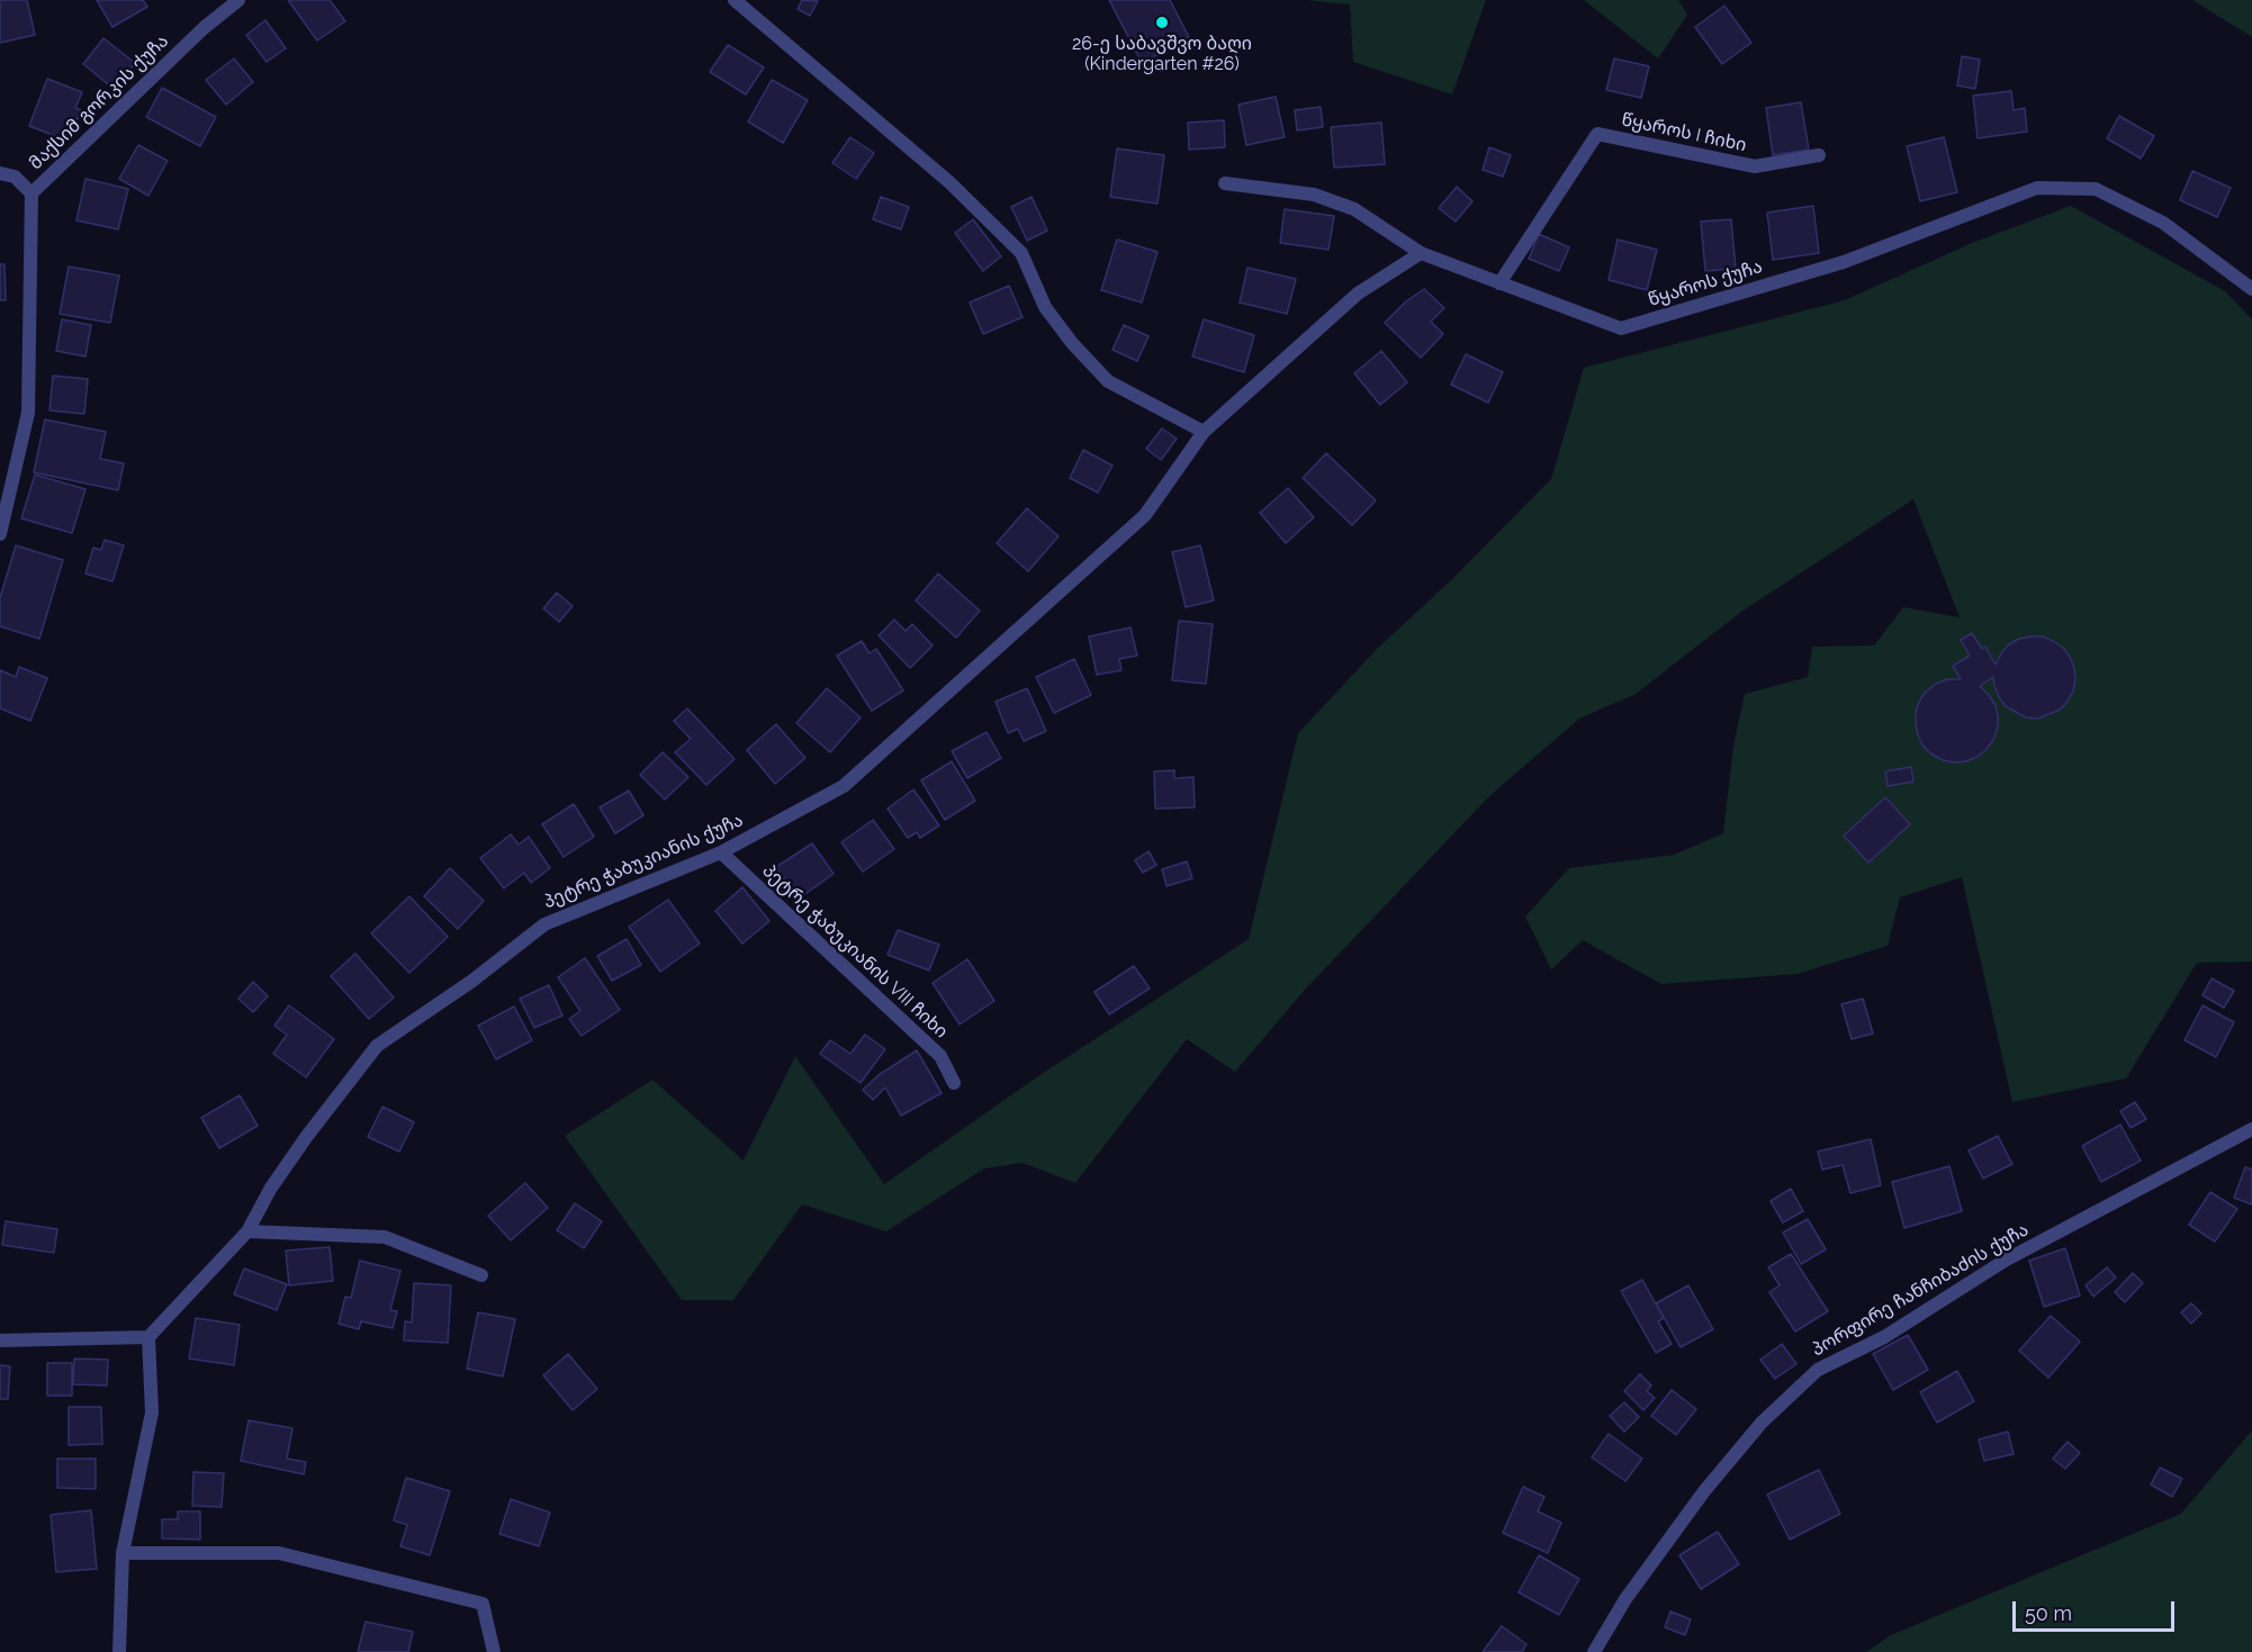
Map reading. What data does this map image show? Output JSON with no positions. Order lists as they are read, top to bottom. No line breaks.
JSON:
{"streets":{"street":["მაქსიმ გორკის ქუჩა","წყაროს I ჩიხი","წყაროს ქუჩა","პეტრე ჭაბუკიანის ქუჩა","პეტრე ჭაბუკიანის VIII ჩიხი","პორფირე ჩანჩიბაძის ქუჩა"]},"crossings":[["წყაროს I ჩიხი","წყაროს ქუჩა"],["პეტრე ჭაბუკიანის ქუჩა","პეტრე ჭაბუკიანის VIII ჩიხი"]],"places":["26-ე საბავშვო ბაღი (Kindergarten #26)"],"scale_bar":"50 m"}
